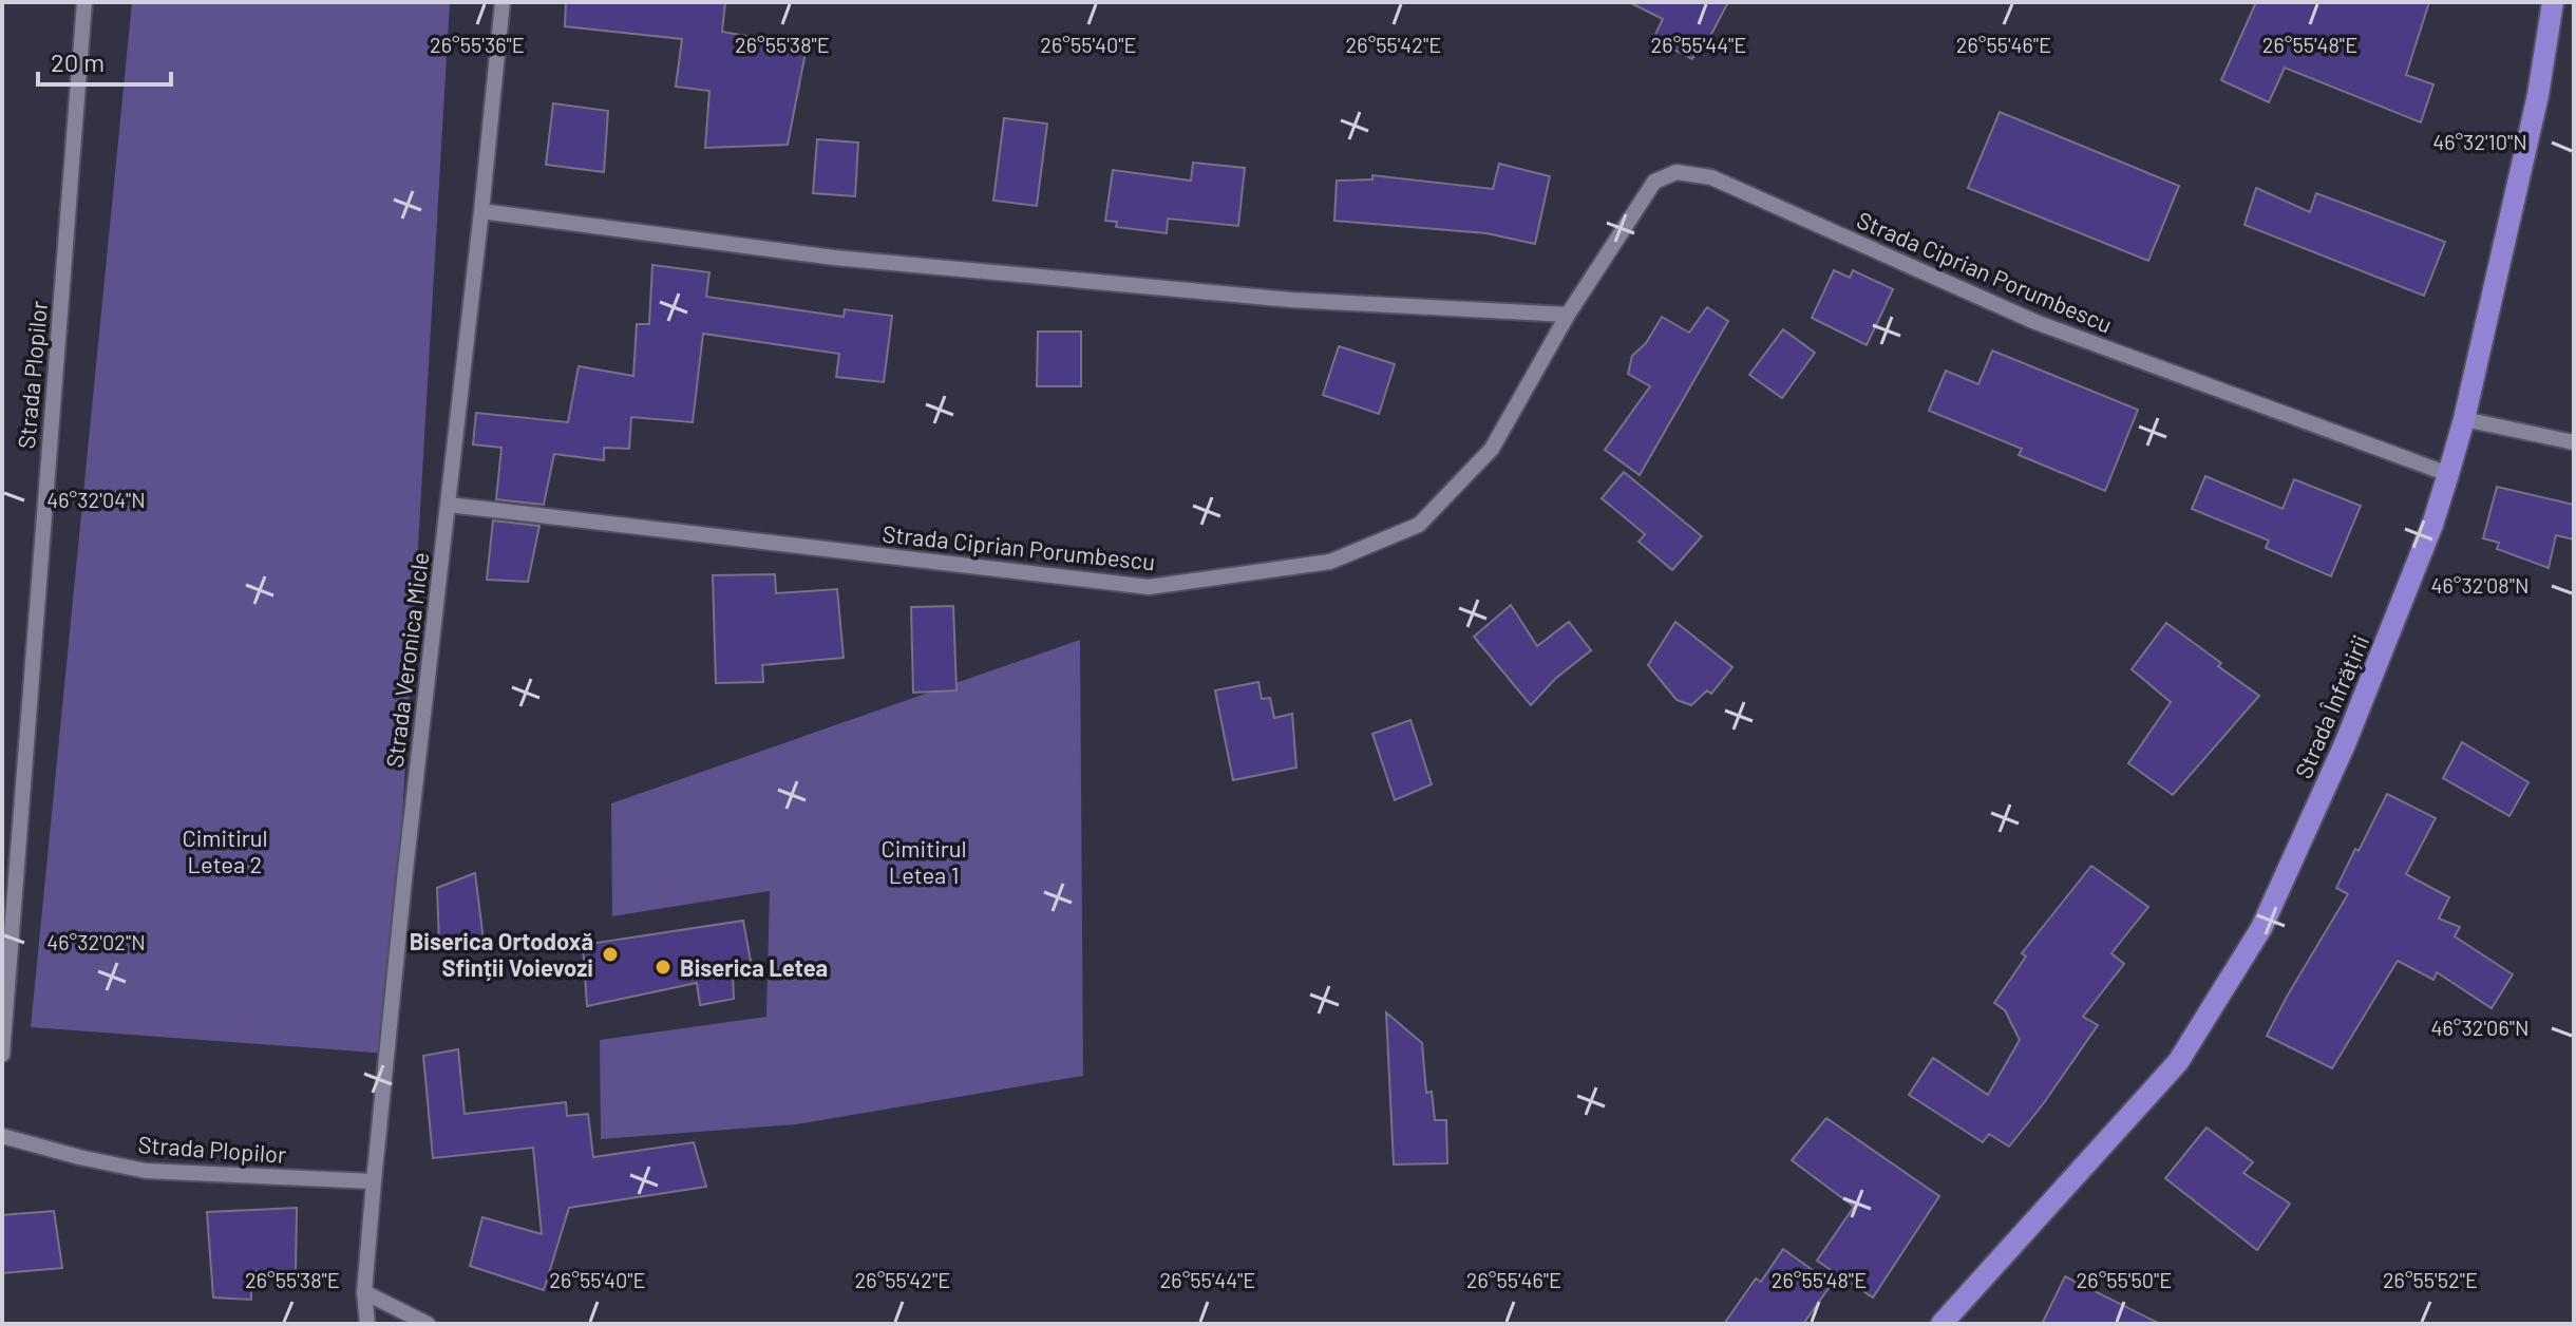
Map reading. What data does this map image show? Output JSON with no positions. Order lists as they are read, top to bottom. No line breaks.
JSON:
{"streets":{"main road":["Strada Înfrățirii"],"street":["Strada Ciprian Porumbescu","Strada Plopilor","Strada Veronica Micle"]},"crossings":[["Strada Ciprian Porumbescu","Strada Veronica Micle"],["Strada Ciprian Porumbescu","Strada Înfrățirii"],["Strada Plopilor","Strada Veronica Micle"]],"parks":["Cimitirul Letea 2","Cimitirul Letea 1"],"places":["Biserica Ortodoxă Sfinții Voievozi","Biserica Letea"],"scale_bar":"20 m","coordinates":["26°55'36\"E","26°55'38\"E","26°55'40\"E","26°55'42\"E","26°55'44\"E","26°55'46\"E","26°55'48\"E","46°32'10\"N","46°32'04\"N","46°32'08\"N","46°32'02\"N","46°32'06\"N","26°55'50\"E","26°55'52\"E"]}
